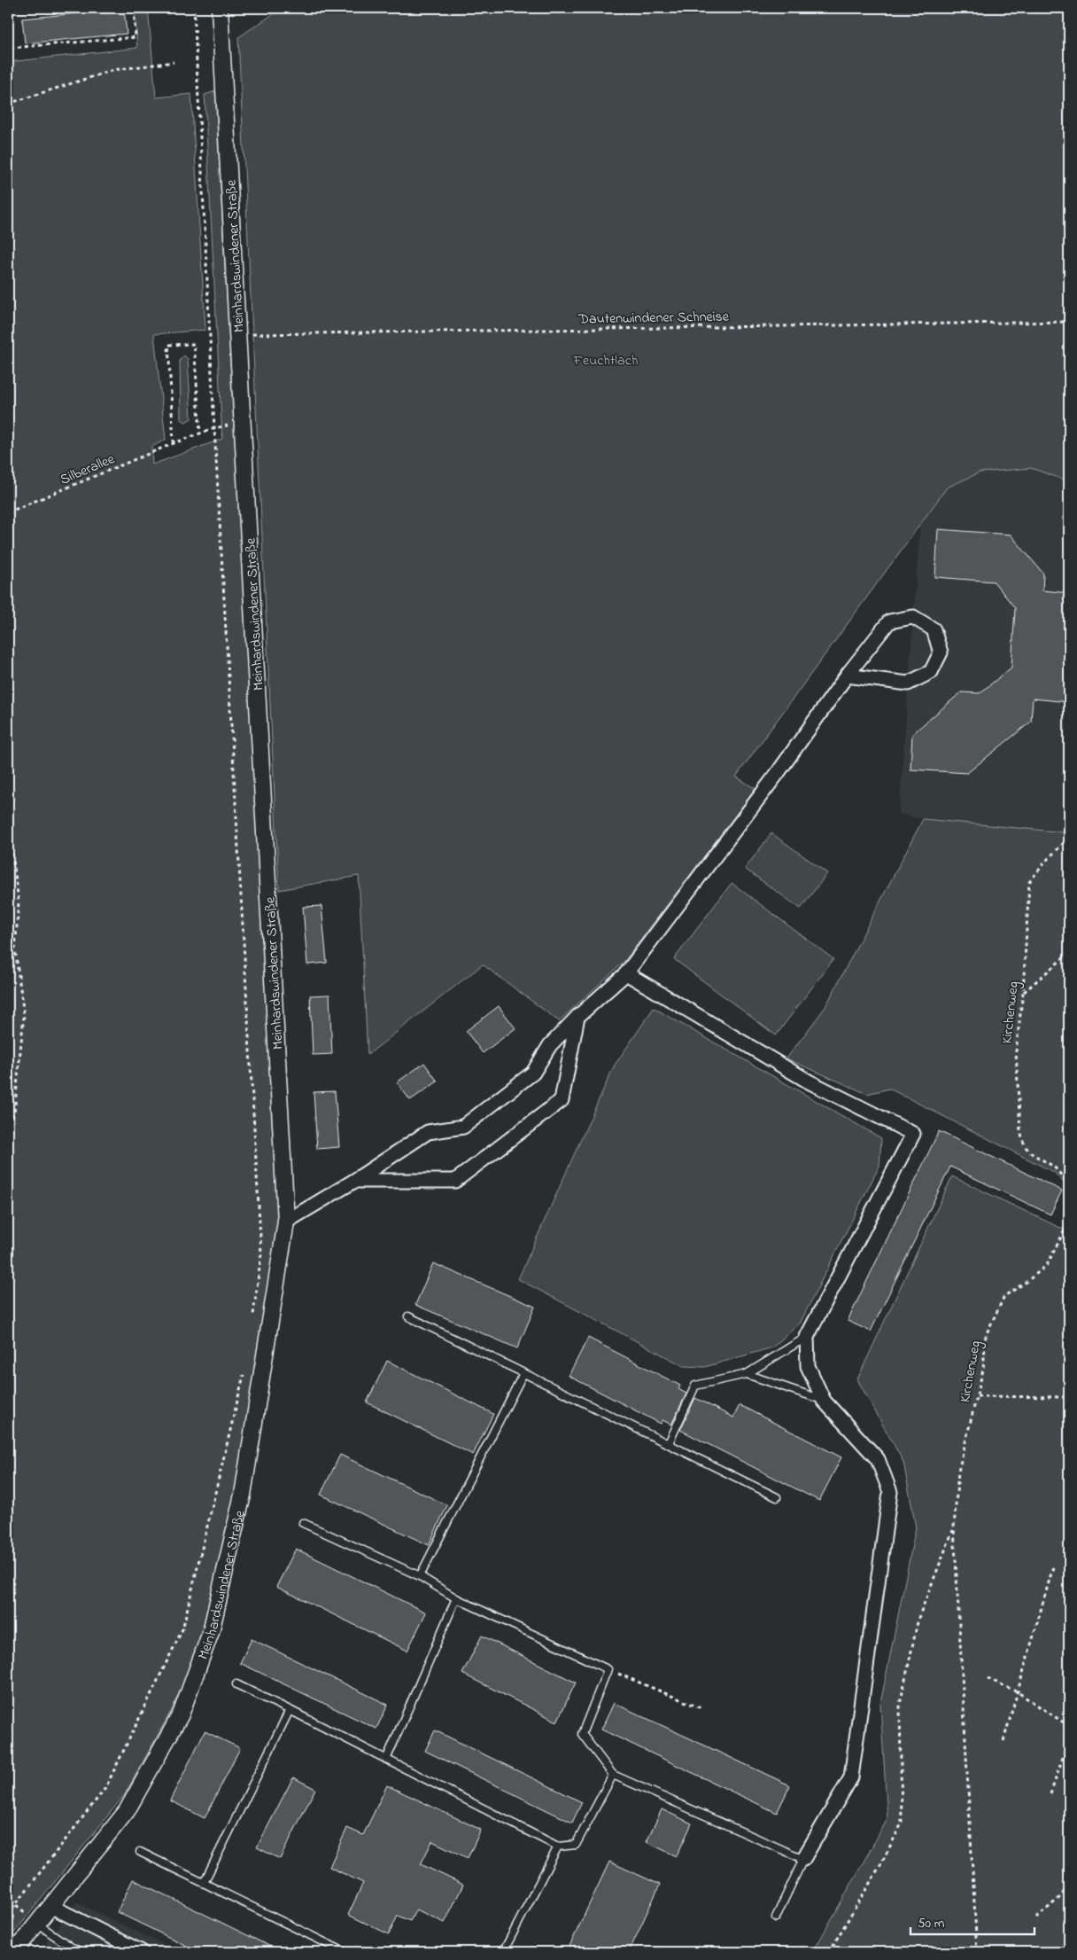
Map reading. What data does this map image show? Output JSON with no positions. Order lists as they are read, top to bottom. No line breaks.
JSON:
{"streets":{"street":["Meinhardswindener Straße"],"path":["Dautenwindener Schneise","Silberallee","Kirchenweg"]},"crossings":[["Meinhardswindener Straße","Dautenwindener Schneise"],["Meinhardswindener Straße","Silberallee"]],"parks":["Feuchtlach"],"scale_bar":"50 m"}
